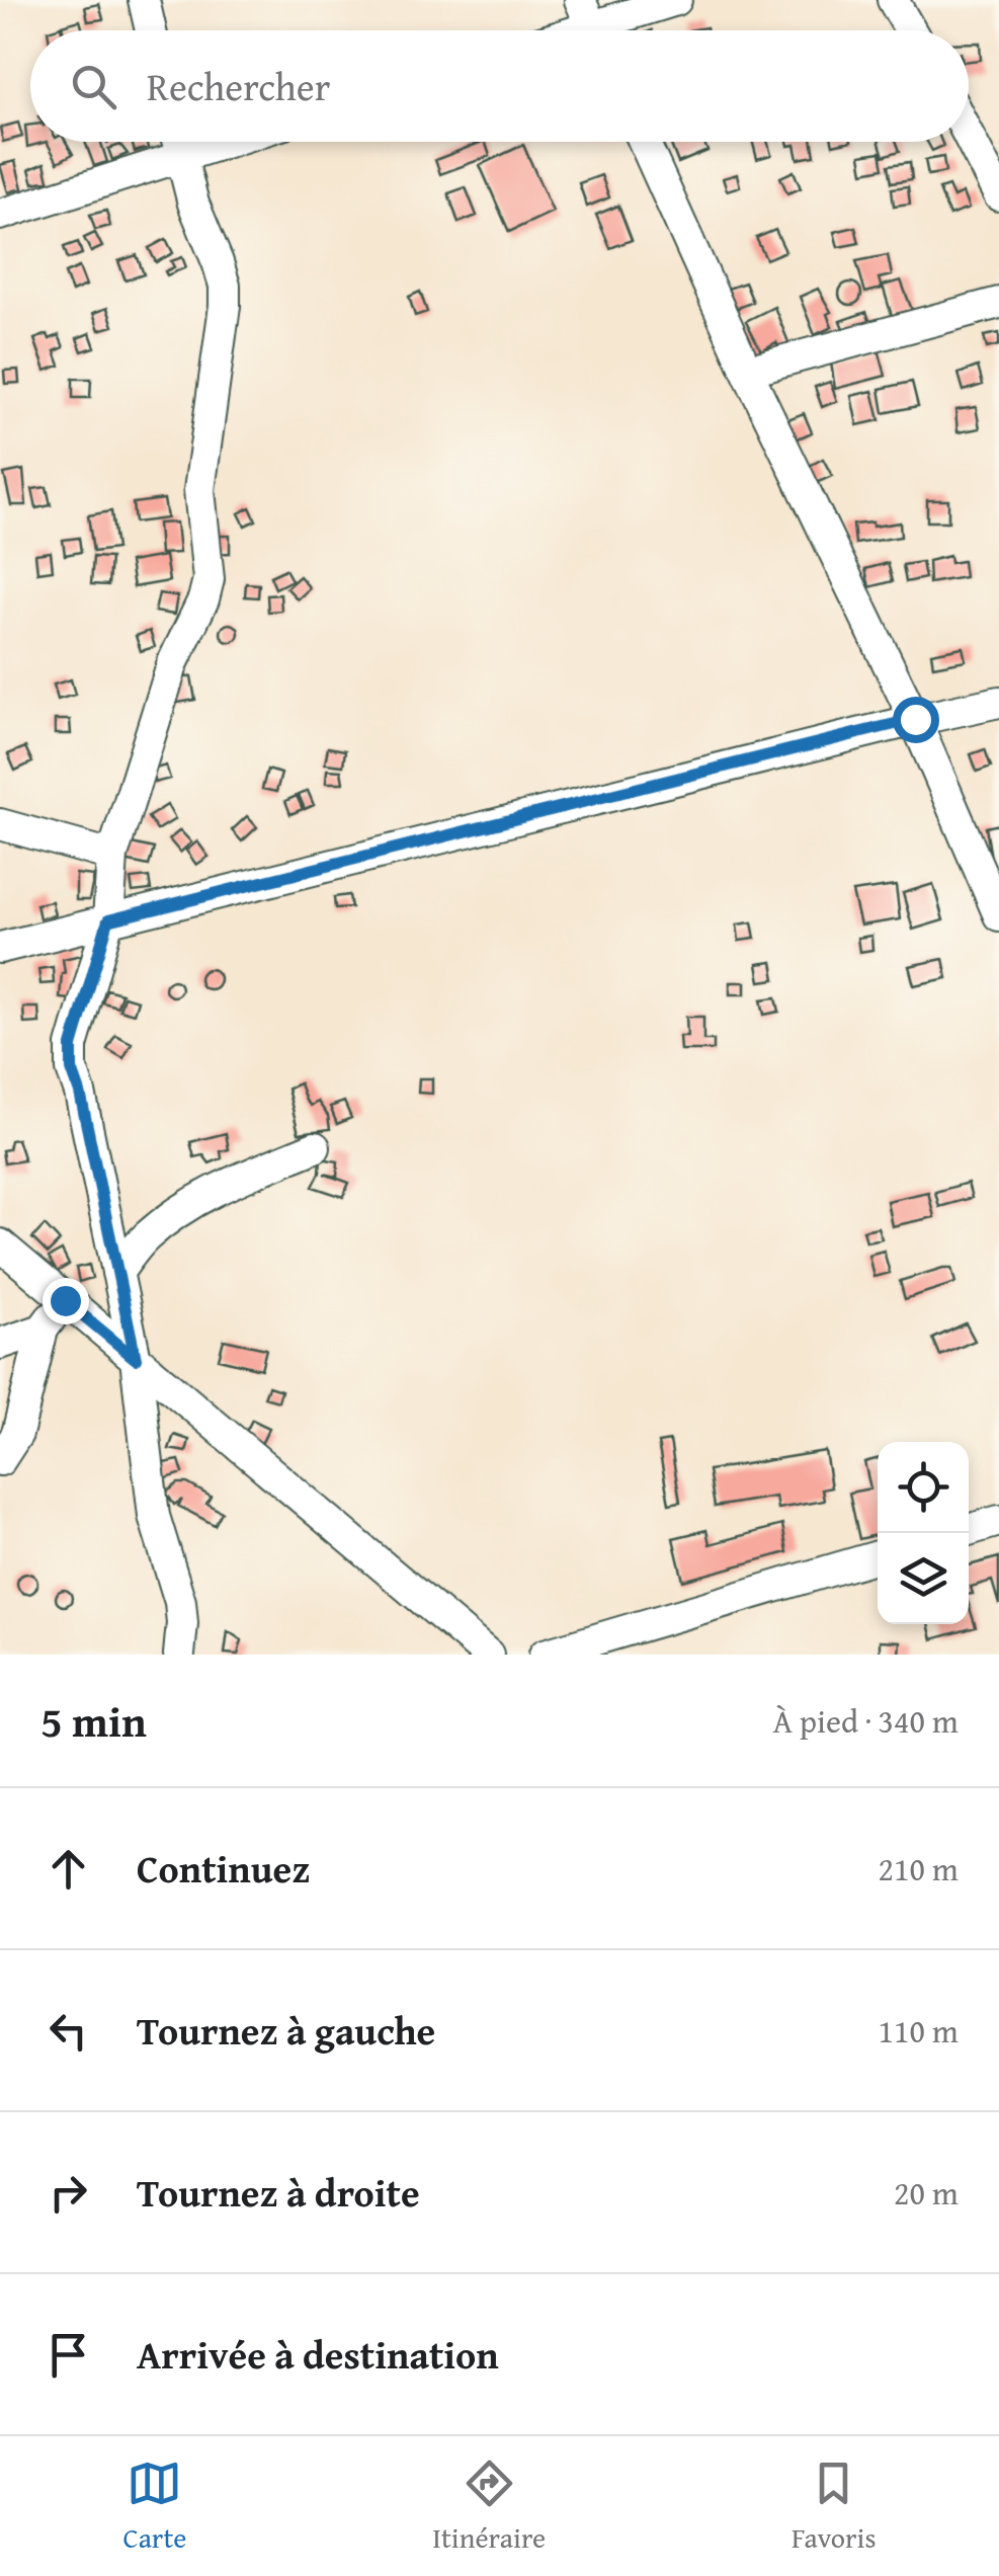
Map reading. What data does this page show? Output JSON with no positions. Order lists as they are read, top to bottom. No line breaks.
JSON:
{"page":{"search":"Rechercher","heading":["5 min","À pied · 340 m"],"list":[["Continuez","210 m"],["Tournez à gauche","110 m"],["Tournez à droite","20 m"],"Arrivée à destination"],"nav":["Carte","Itinéraire","Favoris"]}}
